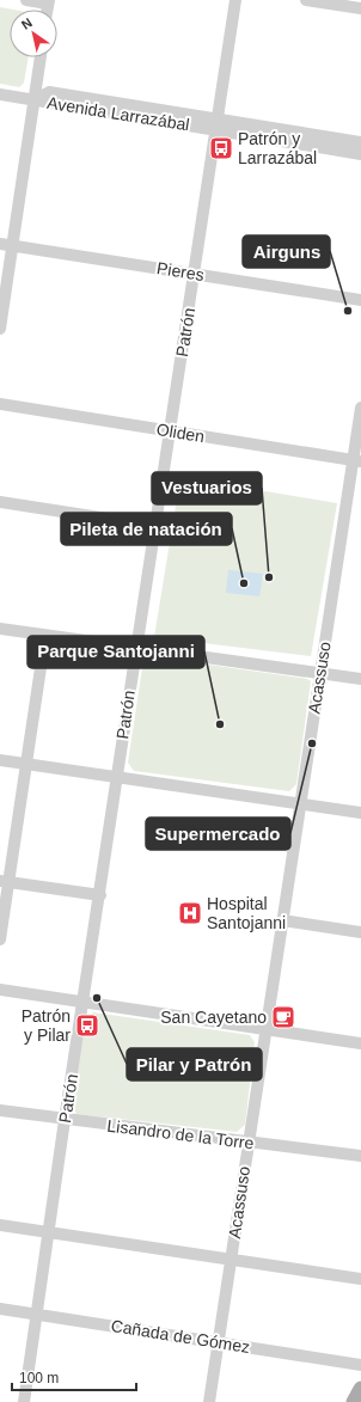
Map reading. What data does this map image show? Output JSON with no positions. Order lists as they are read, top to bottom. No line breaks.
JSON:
{"streets":{"street":["Avenida Larrazábal","Pieres","Patrón","Oliden","Acassuso","Lisandro de la Torre","Cañada de Gómez"]},"crossings":[["Avenida Larrazábal","Patrón"],["Pieres","Patrón"],["Patrón","Oliden"],["Patrón","Lisandro de la Torre"],["Patrón","Cañada de Gómez"],["Oliden","Acassuso"],["Acassuso","Lisandro de la Torre"],["Acassuso","Cañada de Gómez"]],"places":{"bus stop":["Patrón y Larrazábal","Patrón y Pilar"],"other":["Airguns","Vestuarios","Pileta de natación","Parque Santojanni","Supermercado","Pilar y Patrón"],"hospital":["Hospital Santojanni"],"cafe":["San Cayetano"]},"scale_bar":"100 m","north":"top left"}
